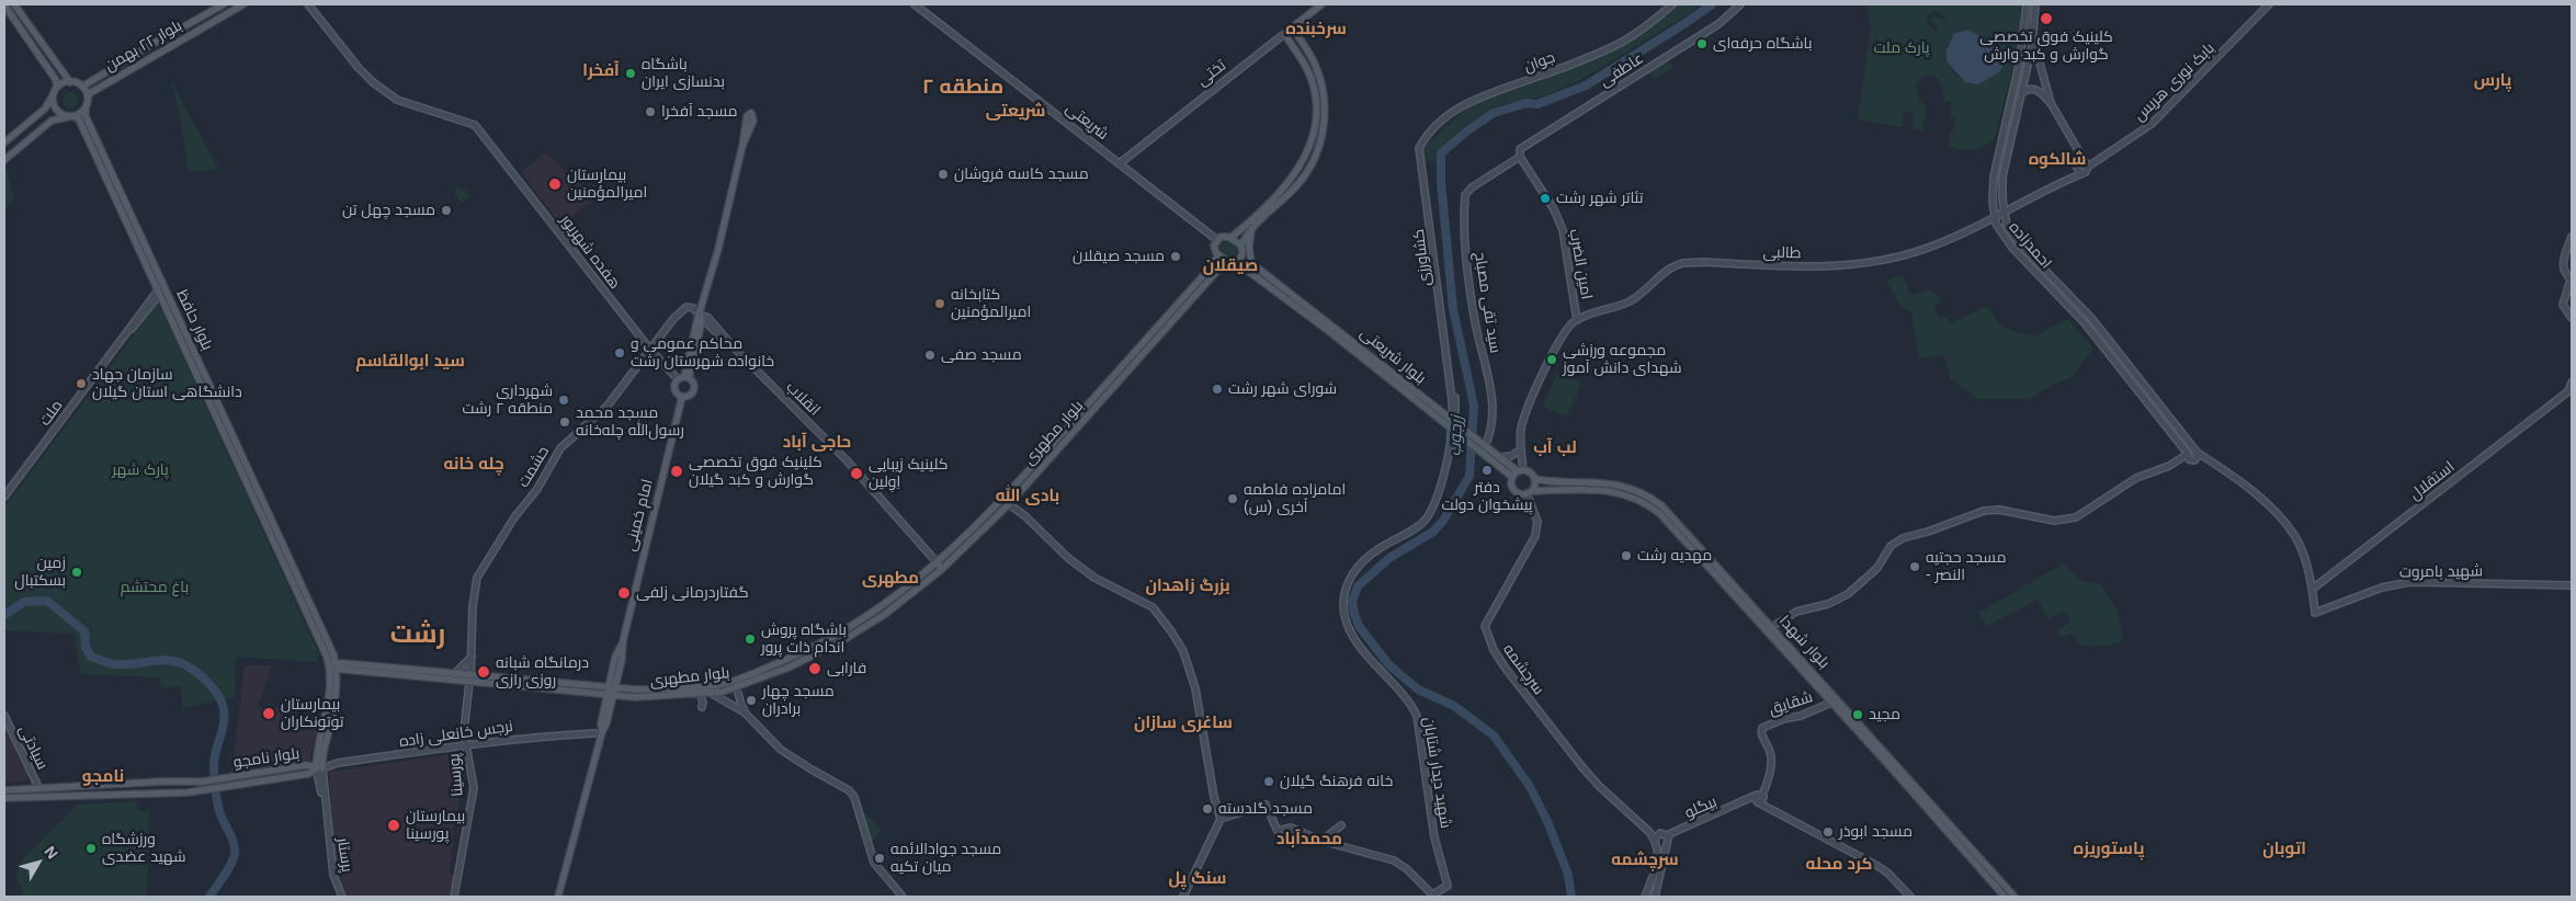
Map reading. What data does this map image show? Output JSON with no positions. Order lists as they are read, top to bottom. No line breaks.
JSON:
{"streets":{"main road":["بلوار ۲۲ بهمن","جوان","عاطفی","تختی","بابک نوری هریس","شریعتی","احمدزاده","هفده شهریور","طالبی","کشاورزی","امین الضرب","سید تقی مصباح","بلوار حافظ","بلوار شریعتی","انقلاب","ملت","بلوار مطهری","حشمت","استقلال","امام خمینی","شهید بامروت","بلوار شهدا","سرچشمه","شقایق","نرجس خانعلی زاده","سیادتی","بلوار نامجو","شهید دیدار شتابان","پورسینا","بیگلو","پرستار"]},"crossings":[["بلوار ۲۲ بهمن","بلوار حافظ"],["جوان","کشاورزی"],["عاطفی","امین الضرب"],["عاطفی","سید تقی مصباح"],["تختی","شریعتی"],["بابک نوری هریس","احمدزاده"],["شریعتی","بلوار شریعتی"],["شریعتی","بلوار مطهری"],["احمدزاده","طالبی"],["احمدزاده","استقلال"],["احمدزاده","شهید بامروت"],["هفده شهریور","حشمت"],["هفده شهریور","امام خمینی"],["طالبی","امین الضرب"],["کشاورزی","بلوار شریعتی"],["کشاورزی","شهید دیدار شتابان"],["امین الضرب","سید تقی مصباح"],["امین الضرب","بلوار شریعتی"],["امین الضرب","بلوار شهدا"],["امین الضرب","سرچشمه"],["سید تقی مصباح","بلوار شریعتی"],["بلوار حافظ","ملت"],["بلوار حافظ","نرجس خانعلی زاده"],["بلوار حافظ","بلوار نامجو"],["بلوار حافظ","پرستار"],["بلوار شریعتی","بلوار مطهری"],["بلوار شریعتی","بلوار شهدا"],["بلوار شریعتی","سرچشمه"],["انقلاب","بلوار مطهری"],["انقلاب","حشمت"],["بلوار مطهری","امام خمینی"],["حشمت","پورسینا"],["امام خمینی","نرجس خانعلی زاده"],["بلوار شهدا","سرچشمه"],["بلوار شهدا","شقایق"],["سرچشمه","بیگلو"],["شقایق","بیگلو"],["نرجس خانعلی زاده","بلوار نامجو"],["نرجس خانعلی زاده","پورسینا"],["نرجس خانعلی زاده","پرستار"],["سیادتی","بلوار نامجو"],["بلوار نامجو","پرستار"]],"districts":["سرخبنده","آفخرا","پارس","منطقه ۲","شریعتی","شالکوه","صیقلان","سید ابوالقاسم","حاجی آباد","لب آب","چله خانه","بادی الله","مطهری","بزرگ زاهدان","رشت","ساغری سازان","نامجو","محمدآباد","پاستوریزه","اتوبان","سرچشمه","کرد محله","سنگ پل"],"water":["زرجوب"],"parks":["پارک ملت","پارک شهر","باغ محتشم"],"places":["کلینیک فوق تخصصی گوارش و کبد وارش","باشگاه حرفه‌ای","باشگاه بدنسازی ایران","مسجد آفخرا","مسجد کاسه فروشان","بیمارستان امیرالمؤمنین","تئاتر شهر رشت","مسجد چهل تن","مسجد صیقلان","کتابخانه امیرالمؤمنین","محاکم عمومی و خانواده شهرستان رشت","مسجد صفی","مجموعه ورزشی شهدای دانش آموز","سازمان جهاد دانشگاهی استان گیلان","شورای شهر رشت","شهرداری منطقه ۲ رشت","مسجد محمد رسول‌‌الله چله‌خانه","دفتر پیشخوان دولت","کلینیک فوق تخصصی گوارش و کبد گیلان","کلینیک زیبایی اِوِلین","امامزاده فاطمه اُخری (س)","مهدیه رشت","مسجد حجتیه - النصر","زمین بسکتبال","گفتاردرمانی زلفی","باشگاه پروش اندام ذات پرور","فارابی","درمانگاه شبانه روزی رازی","مسجد چهار برادران","بیمارستان توتونکاران","مجید","خانه فرهنگ گیلان","مسجد گلدسته","بیمارستان پورسینا","مسجد ابوذر","ورزشگاه شهید عضدی","مسجد جوادالائمه میان تکیه"],"north":"top right"}
